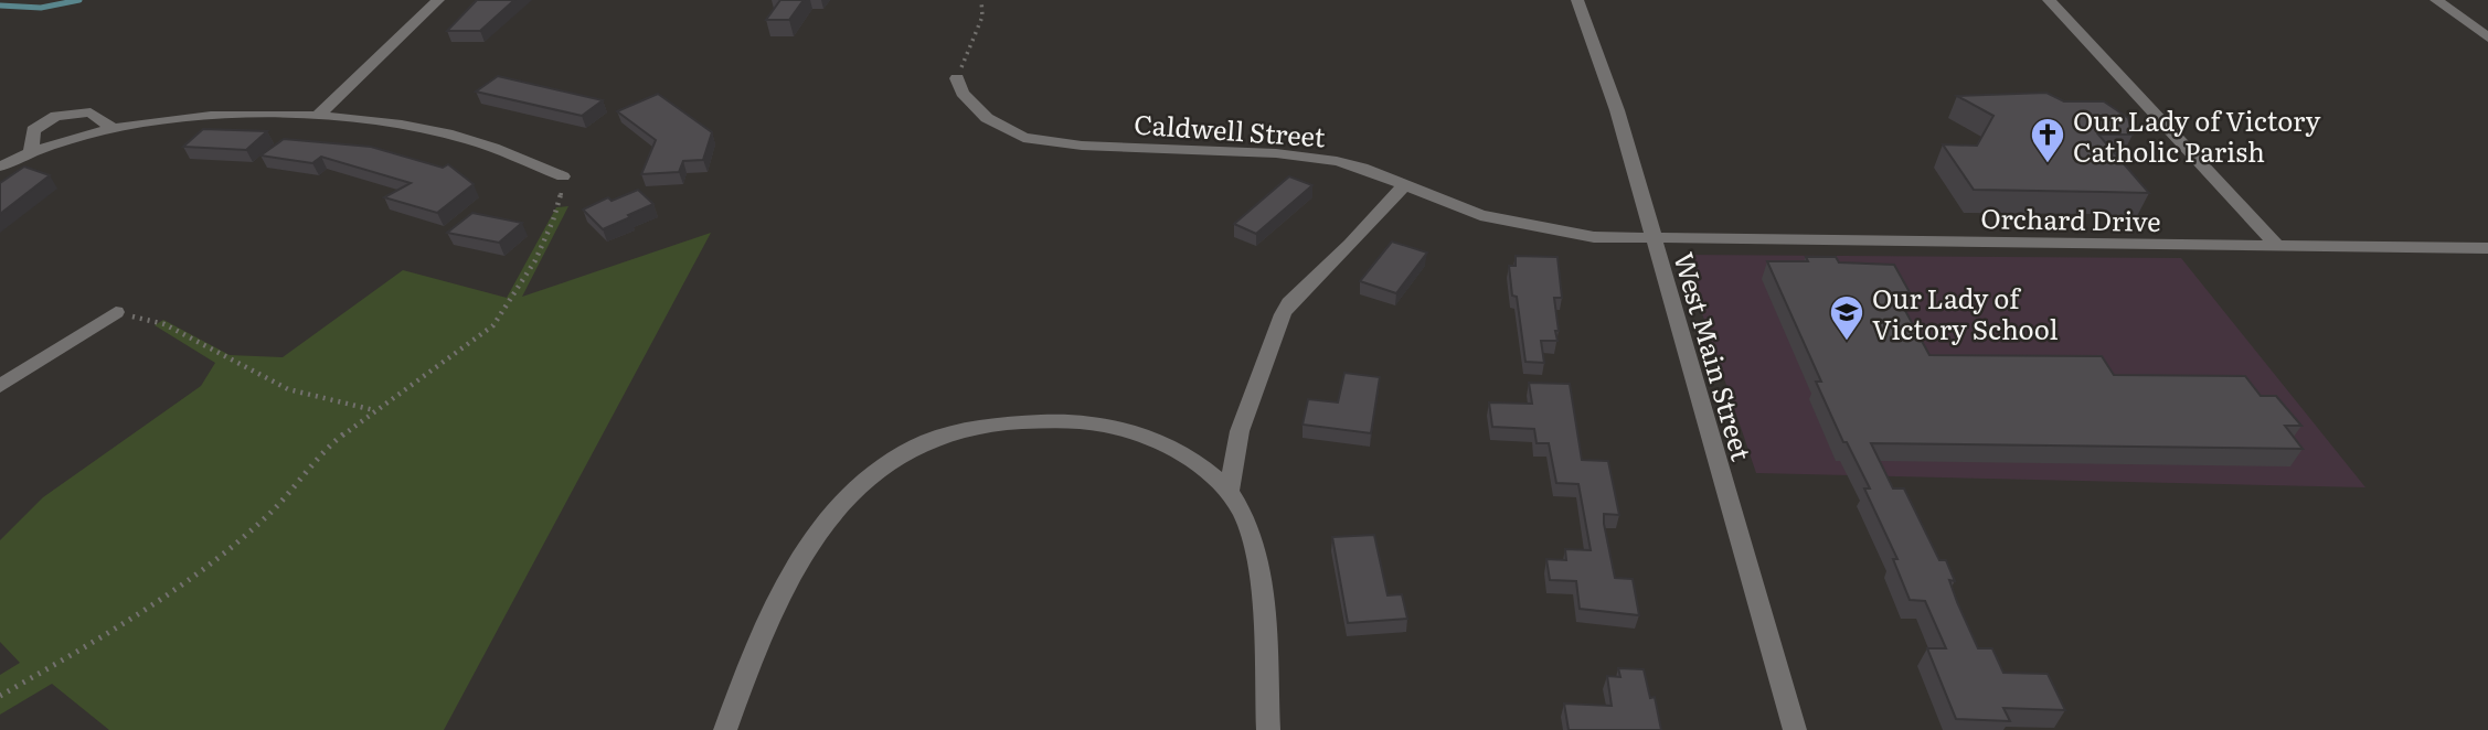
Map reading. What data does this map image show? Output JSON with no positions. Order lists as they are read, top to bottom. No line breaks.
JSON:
{"streets":{"street":["Caldwell Street","Orchard Drive","West Main Street"]},"crossings":[["Caldwell Street","Orchard Drive"],["Caldwell Street","West Main Street"],["Orchard Drive","West Main Street"]],"places":{"church":["Our Lady of Victory Catholic Parish"],"school or university":["Our Lady of Victory School"]}}
